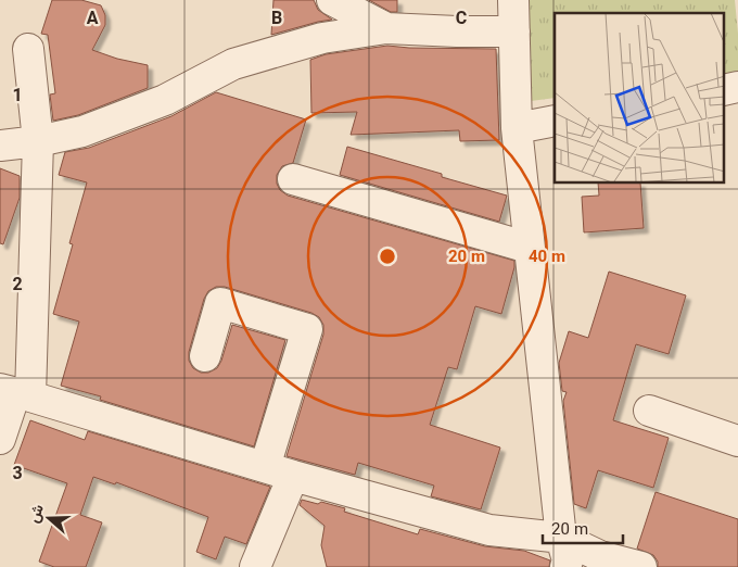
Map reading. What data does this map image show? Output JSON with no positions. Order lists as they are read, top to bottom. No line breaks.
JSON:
{"scale_bar":"20 m","north":"left","grid":{"columns":["A","B","C"],"rows":["1","2","3"]},"rings":["20 m","40 m"]}
